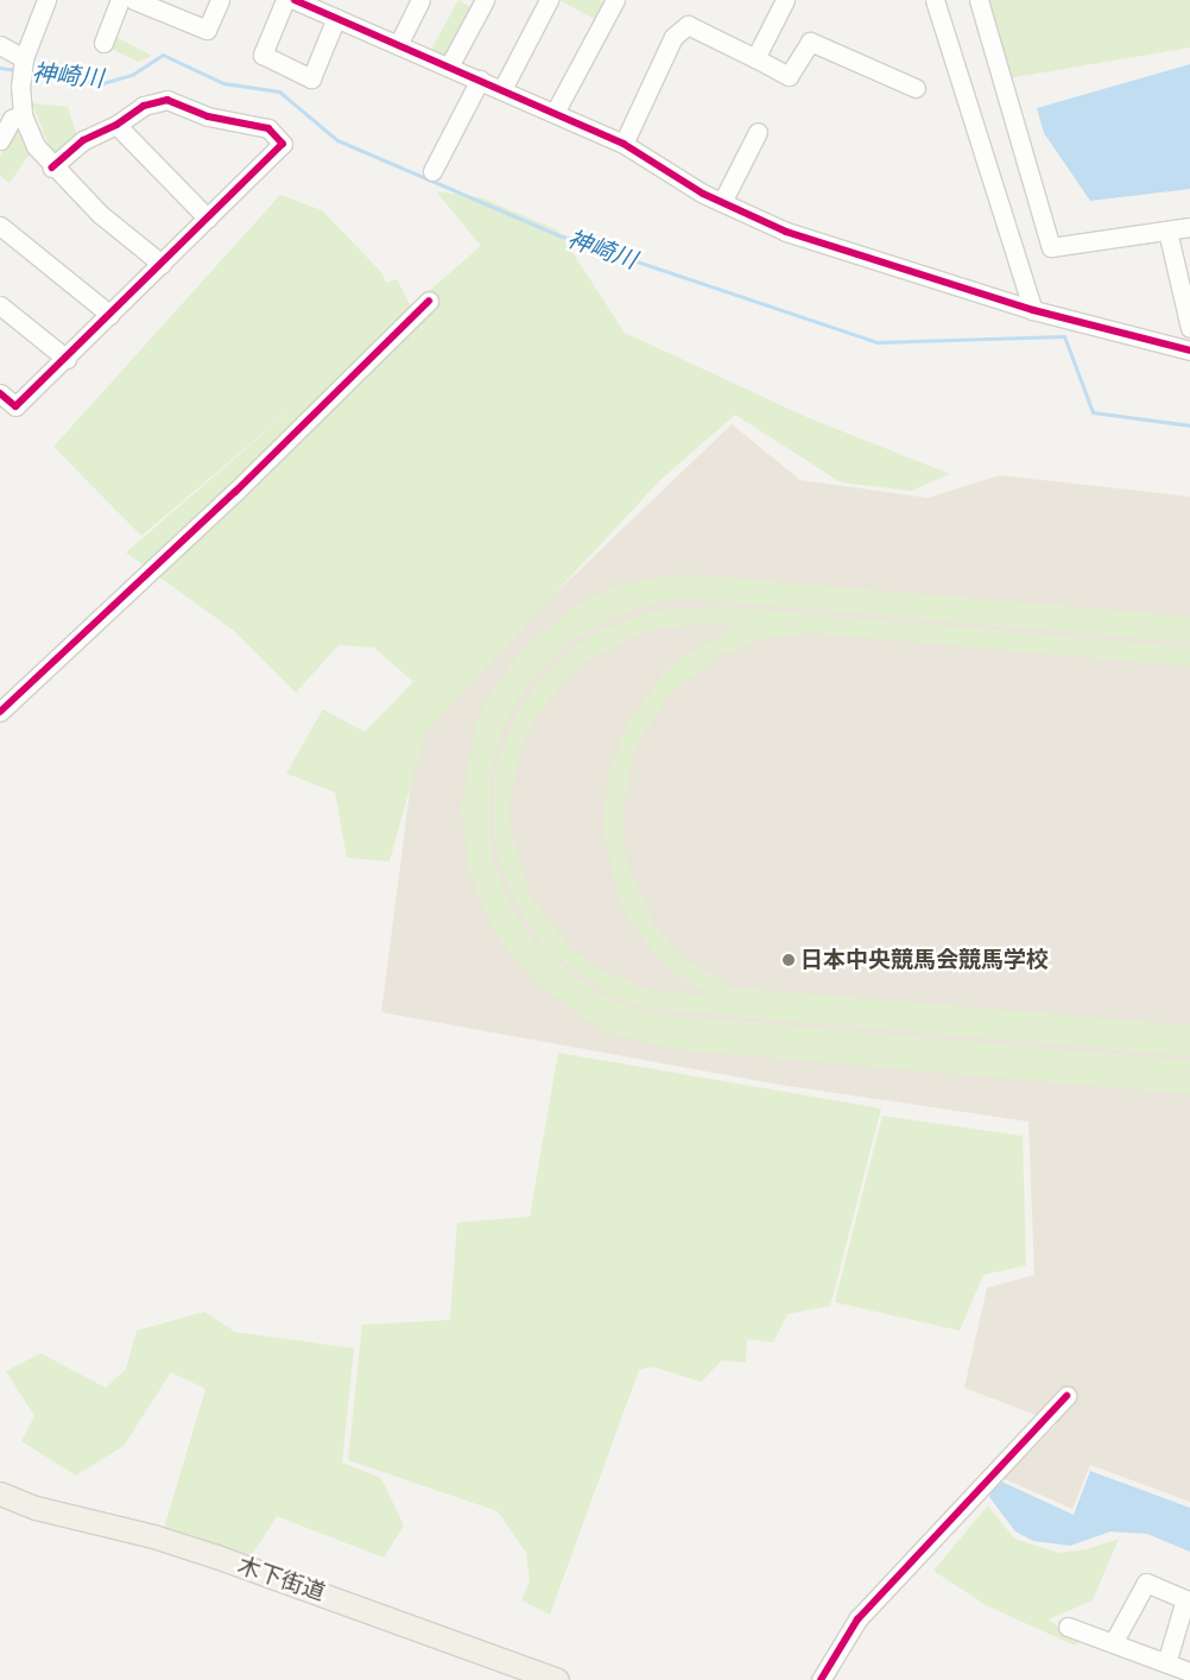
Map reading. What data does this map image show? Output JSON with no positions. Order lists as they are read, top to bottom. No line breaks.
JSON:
{"streets":{"main road":["木下街道"]},"water":["神崎川"],"places":["日本中央競馬会競馬学校"]}
